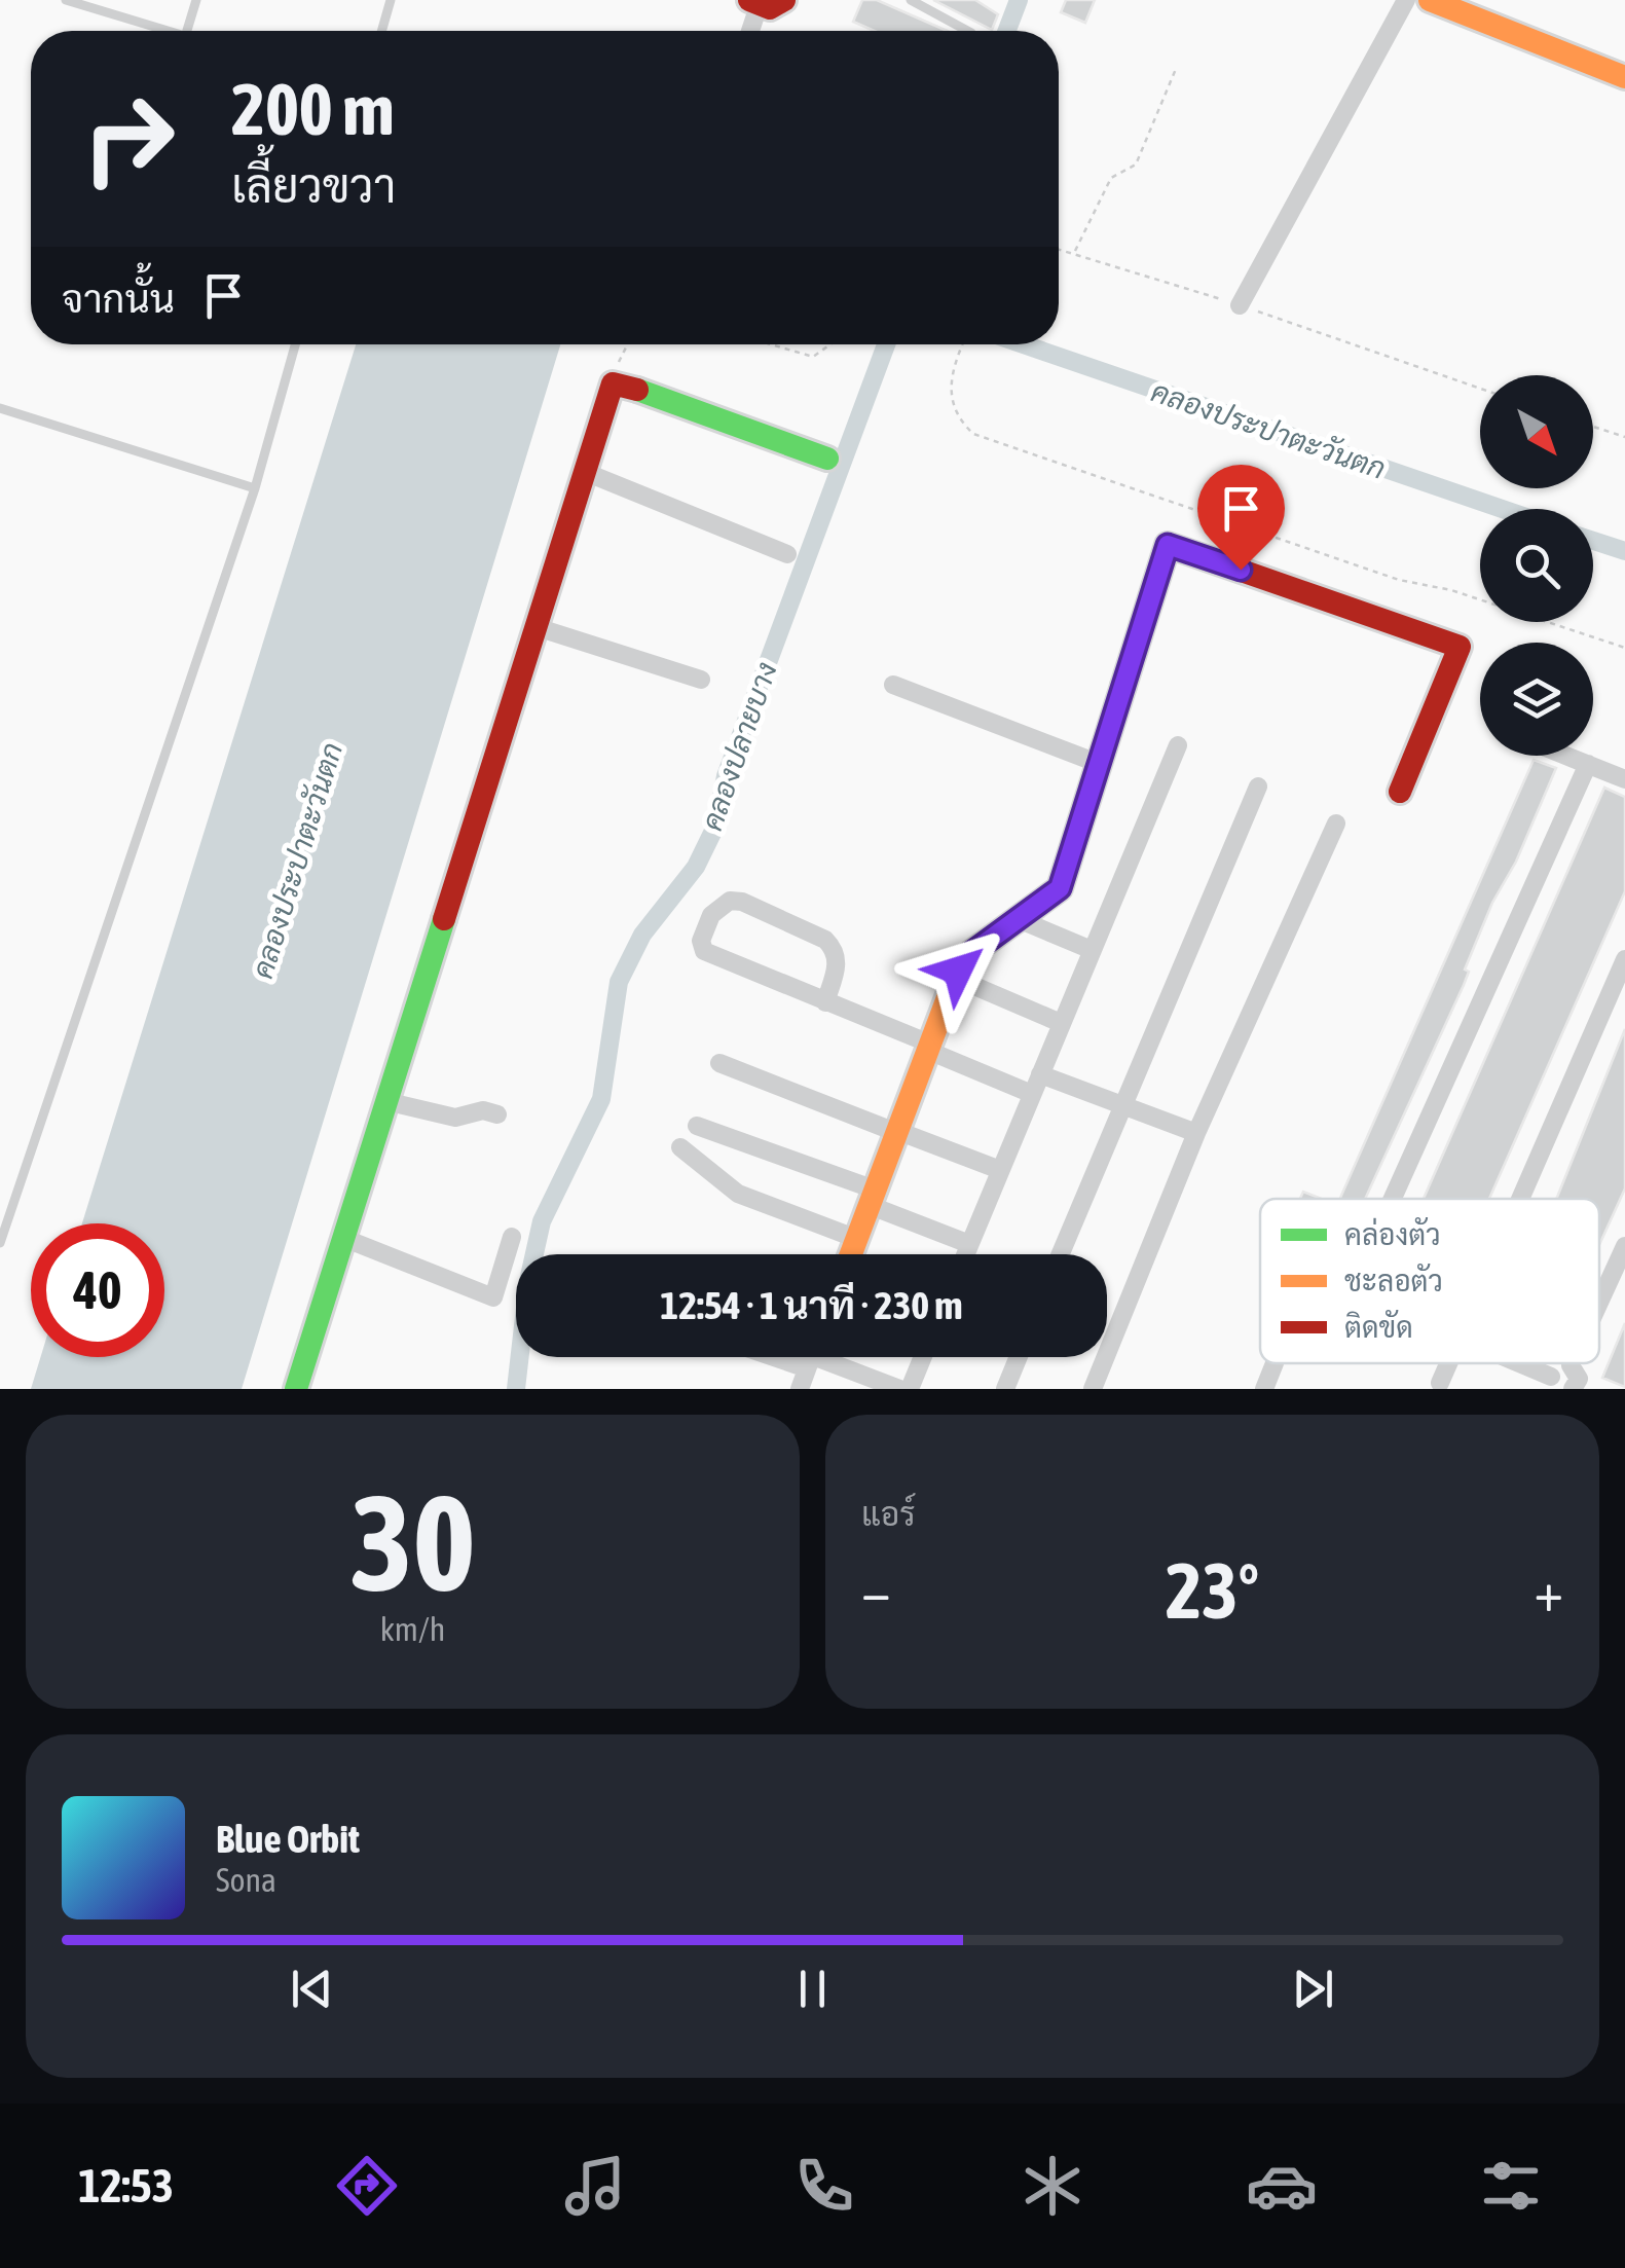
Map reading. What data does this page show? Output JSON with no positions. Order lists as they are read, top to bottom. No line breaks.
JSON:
{"water":["คลองประปาตะวันตก","คลองปลายบาง"],"legend":["คล่องตัว","ชะลอตัว","ติดขัด"],"north":"bottom right","page":{"turn":["200 m","เลี้ยวขวา"],"then":"จากนั้น","limit":"40","trip":"12:54 · 1 นาที · 230 m","tile":[["30","km/h"],"แอร์"],"heat":["−","23°","+"],"song":["Blue Orbit","Sona"],"tabs":"12:53"}}
